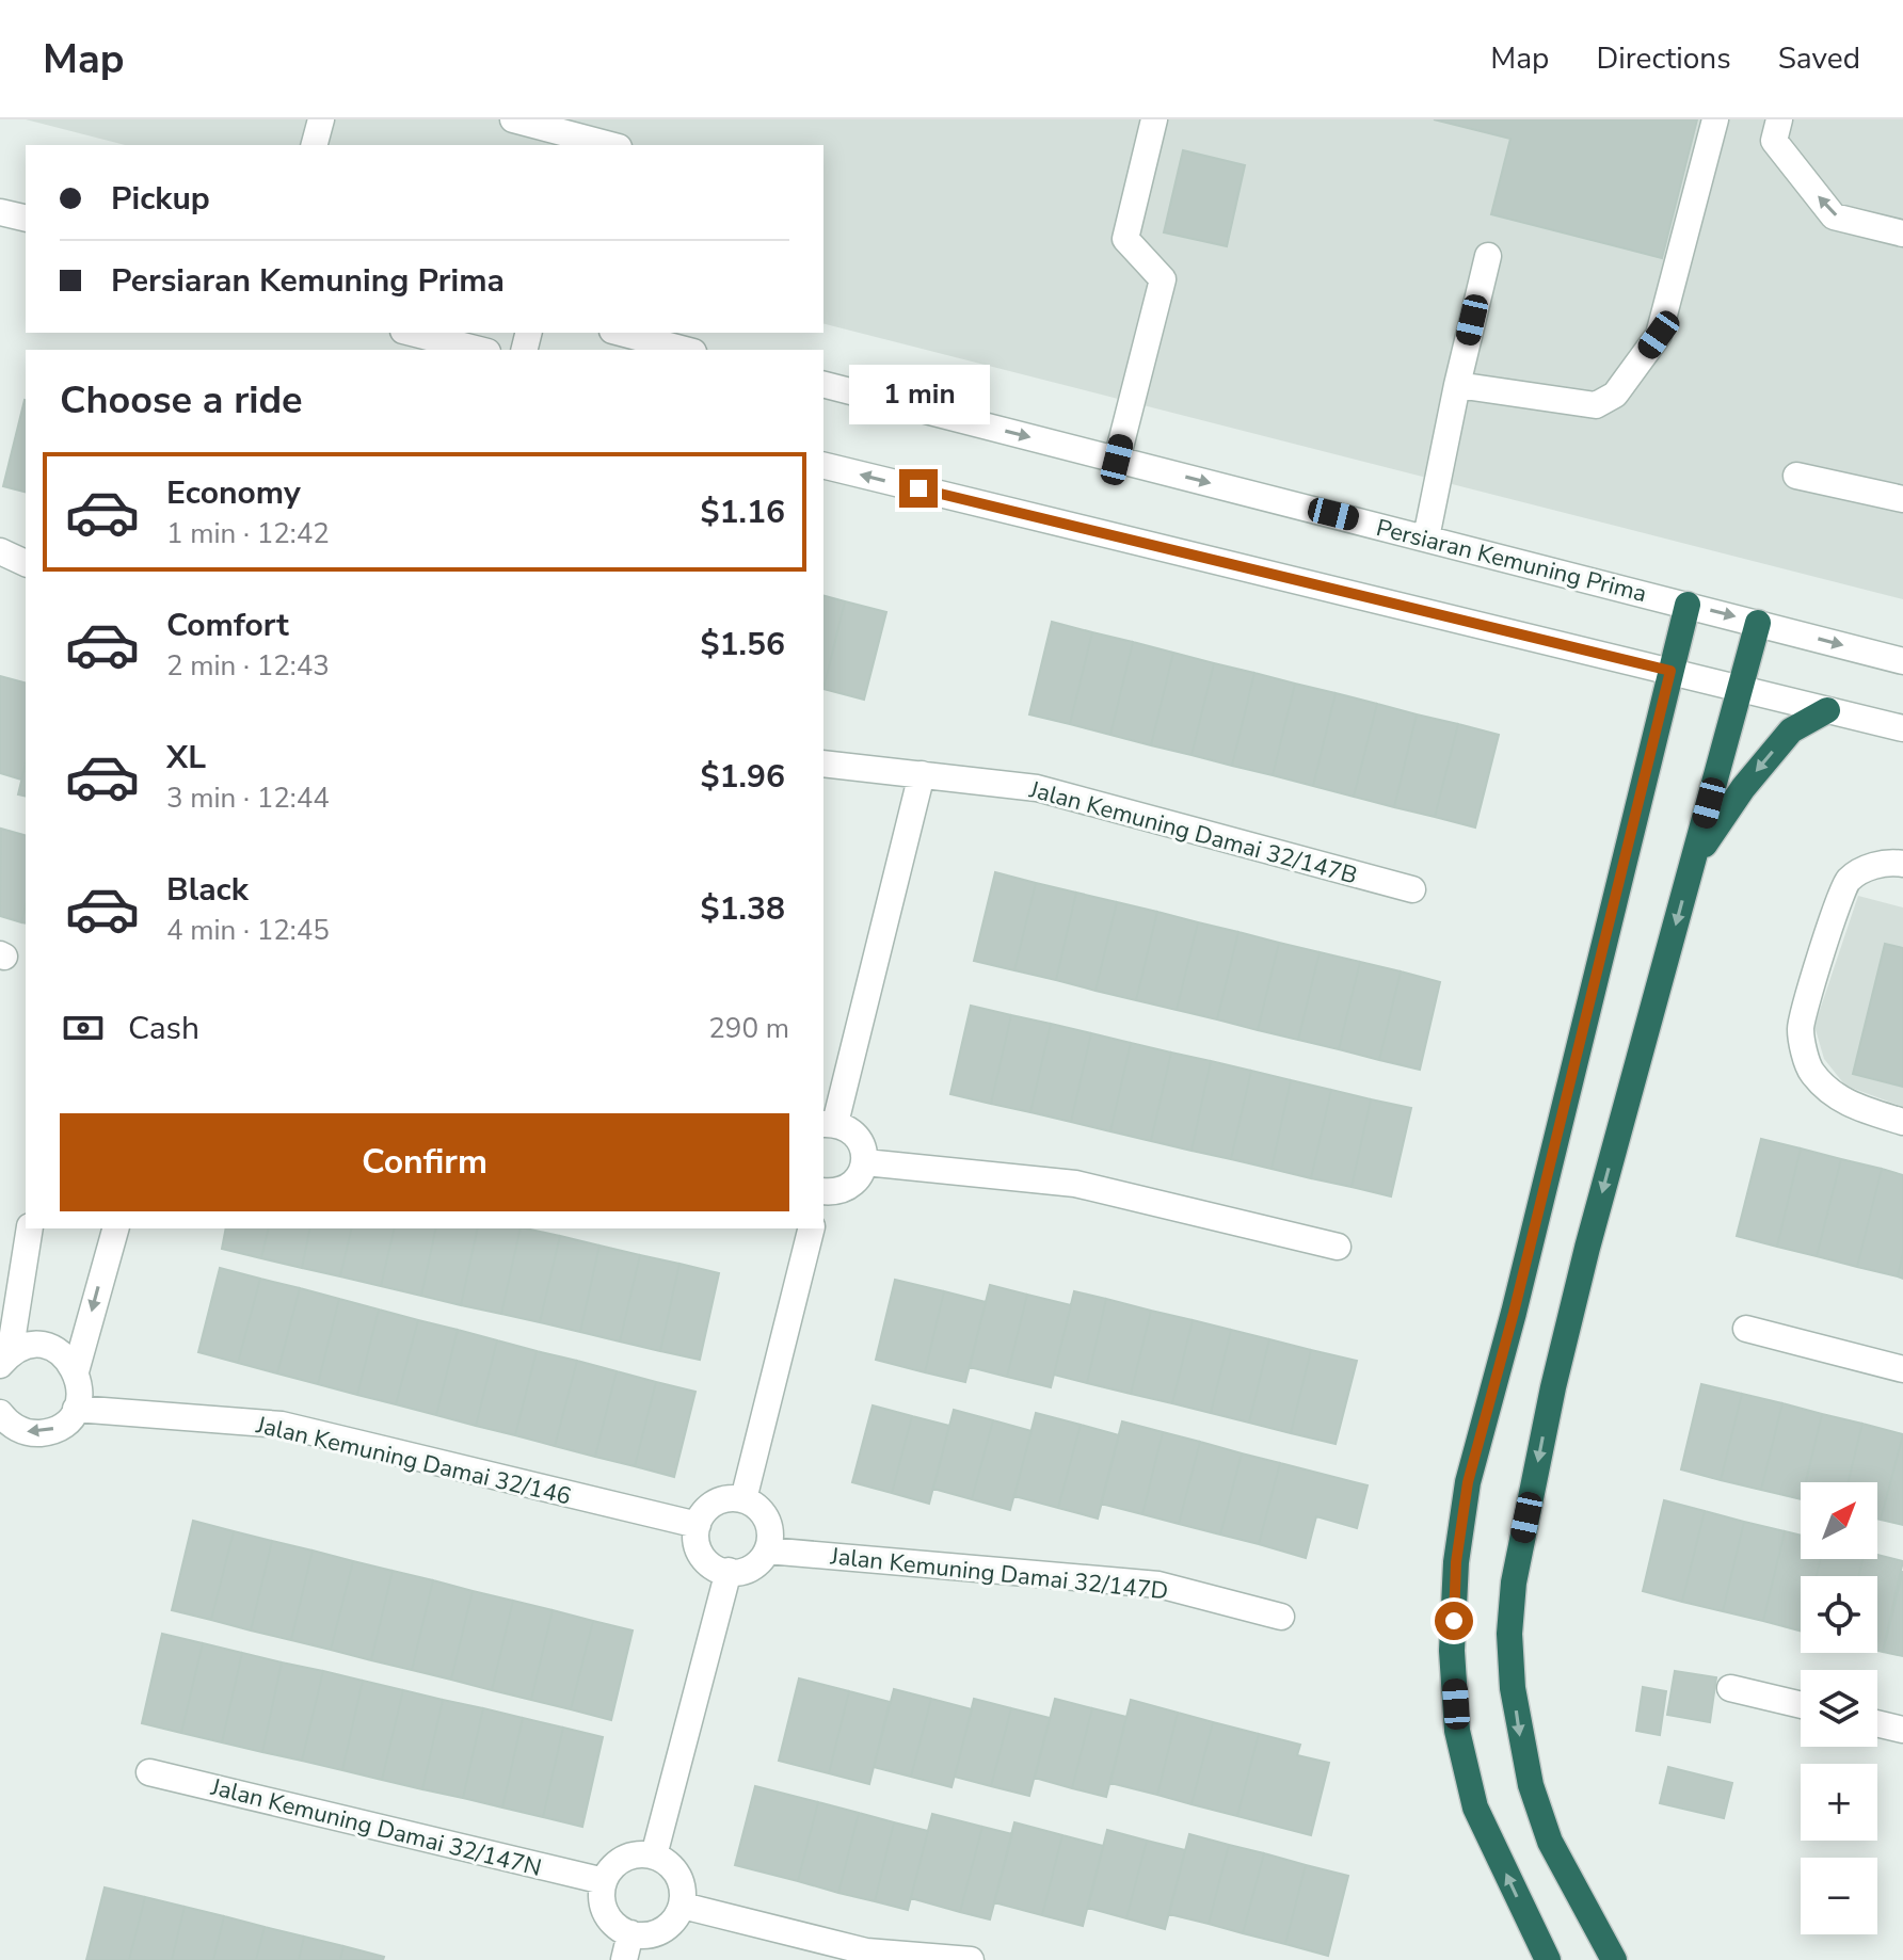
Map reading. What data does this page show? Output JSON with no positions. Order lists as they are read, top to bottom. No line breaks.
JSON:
{"streets":{"street":["Persiaran Kemuning Prima","Jalan Kemuning Damai 32/147B","Jalan Kemuning Damai 32/146","Jalan Kemuning Damai 32/147D","Jalan Kemuning Damai 32/147N"]},"crossings":[["Jalan Kemuning Damai 32/146","Jalan Kemuning Damai 32/147D"]],"north":"top right","page":{"header":"Map","nav":["Map","Directions","Saved"],"banner":["Pickup","Persiaran Kemuning Prima"],"heading":"Choose a ride","bubble":"1 min","list":[{"name":"Economy","note":"1 min · 12:42","value":"$1.16"},{"name":"Comfort","note":"2 min · 12:43","value":"$1.56"},{"name":"XL","note":"3 min · 12:44","value":"$1.96"},{"name":"Black","note":"4 min · 12:45","value":"$1.38"}],"pay":["Cash","290 m"],"buttons":"Confirm","map_buttons":["+","−"]}}
